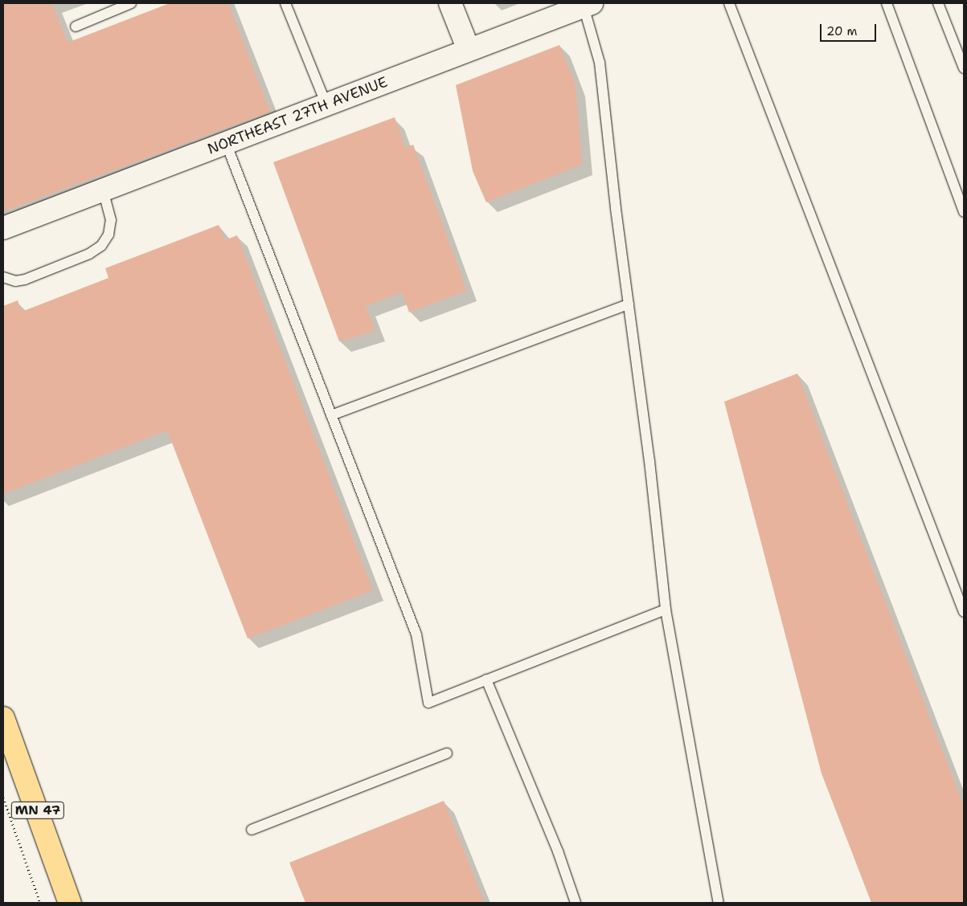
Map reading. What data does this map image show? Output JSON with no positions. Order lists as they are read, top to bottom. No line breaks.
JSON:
{"streets":{"main road":["MN 47"],"street":["NORTHEAST 27TH AVENUE"]},"scale_bar":"20 m"}
